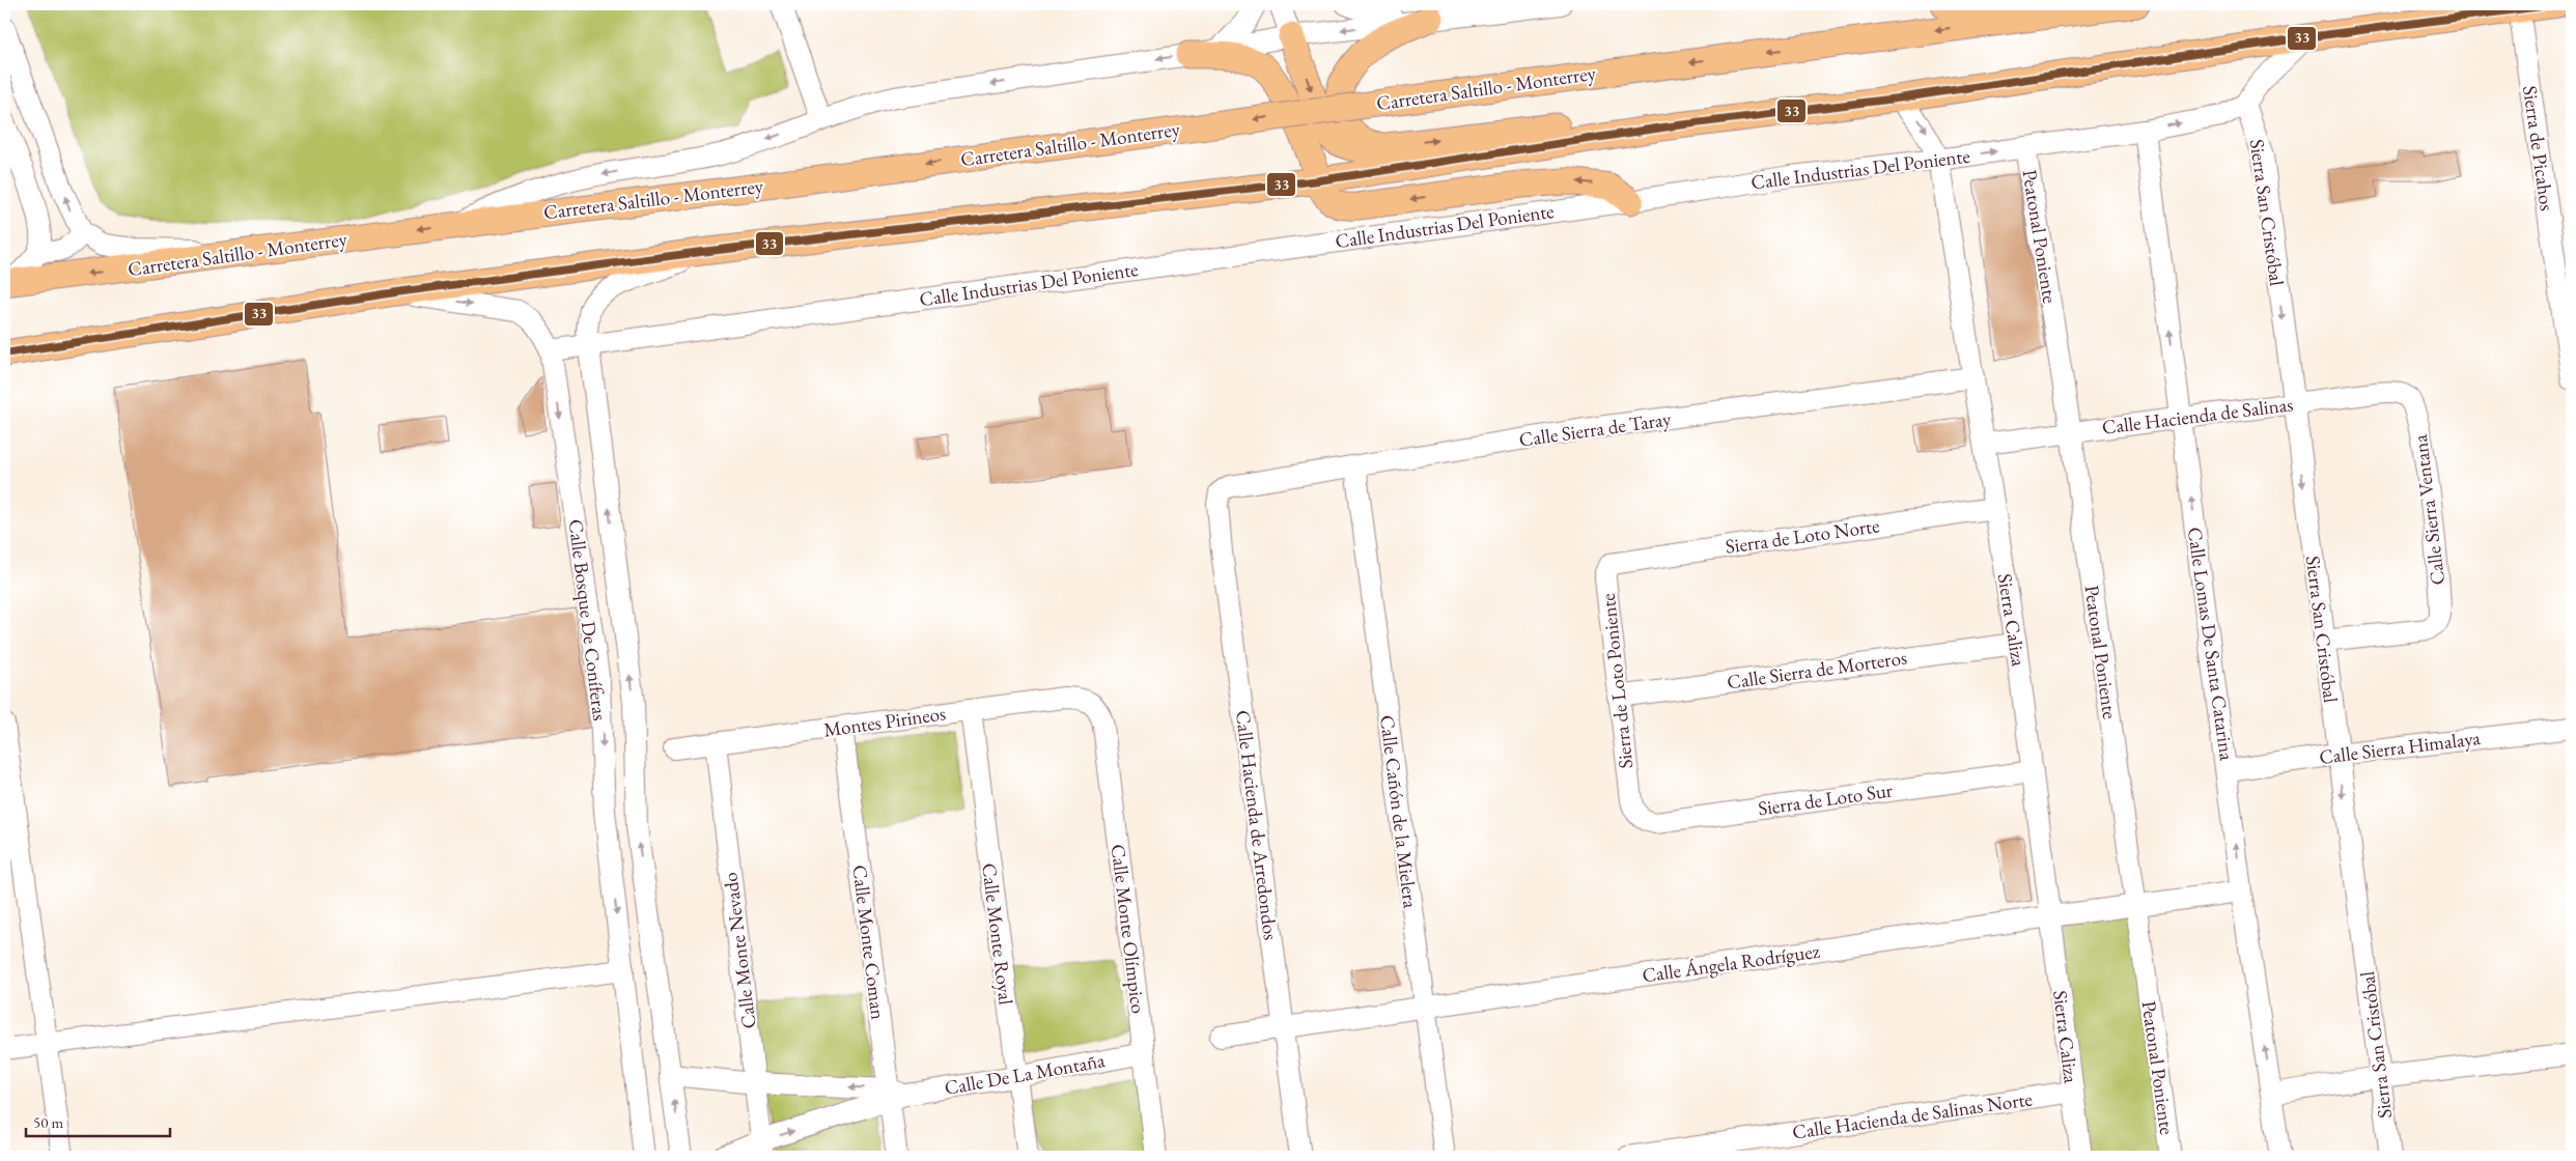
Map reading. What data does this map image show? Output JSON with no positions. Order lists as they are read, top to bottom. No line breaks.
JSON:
{"streets":{"main road":["Carretera Saltillo - Monterrey"],"street":["Sierra de Picahos","Calle Industrias Del Poniente","Sierra San Cristóbal","Peatonal Poniente","Calle Hacienda de Salinas","Calle Sierra de Taray","Calle Sierra Ventana","Sierra de Loto Norte","Calle Bosque De Coníferas","Sierra Caliza","Calle Lomas De Santa Catarina","Calle Sierra de Morteros","Sierra de Loto Poniente","Montes Pirineos","Calle Sierra Himalaya","Sierra de Loto Sur","Calle Cañón de la Mielera","Calle Hacienda de Arredondos","Calle Monte Olímpico","Calle Monte Royal","Calle Monte Coman","Calle Monte Nevado","Calle Ángela Rodríguez","Calle De La Montaña","Calle Hacienda de Salinas Norte"]},"crossings":[["Calle Industrias Del Poniente","Sierra San Cristóbal"],["Calle Industrias Del Poniente","Peatonal Poniente"],["Calle Industrias Del Poniente","Calle Bosque De Coníferas"],["Calle Industrias Del Poniente","Sierra Caliza"],["Calle Industrias Del Poniente","Calle Lomas De Santa Catarina"],["Sierra San Cristóbal","Calle Hacienda de Salinas"],["Sierra San Cristóbal","Calle Sierra Ventana"],["Sierra San Cristóbal","Calle Sierra Himalaya"],["Peatonal Poniente","Calle Hacienda de Salinas"],["Peatonal Poniente","Calle Ángela Rodríguez"],["Calle Hacienda de Salinas","Calle Sierra Ventana"],["Calle Hacienda de Salinas","Sierra Caliza"],["Calle Hacienda de Salinas","Calle Lomas De Santa Catarina"],["Calle Sierra de Taray","Sierra Caliza"],["Calle Sierra de Taray","Calle Cañón de la Mielera"],["Calle Sierra de Taray","Calle Hacienda de Arredondos"],["Sierra de Loto Norte","Sierra Caliza"],["Sierra de Loto Norte","Sierra de Loto Poniente"],["Calle Bosque De Coníferas","Calle De La Montaña"],["Sierra Caliza","Calle Sierra de Morteros"],["Sierra Caliza","Sierra de Loto Sur"],["Sierra Caliza","Calle Ángela Rodríguez"],["Sierra Caliza","Calle Hacienda de Salinas Norte"],["Calle Lomas De Santa Catarina","Calle Sierra Himalaya"],["Calle Lomas De Santa Catarina","Calle Ángela Rodríguez"],["Calle Sierra de Morteros","Sierra de Loto Poniente"],["Sierra de Loto Poniente","Sierra de Loto Sur"],["Montes Pirineos","Calle Monte Olímpico"],["Montes Pirineos","Calle Monte Royal"],["Montes Pirineos","Calle Monte Coman"],["Montes Pirineos","Calle Monte Nevado"],["Calle Cañón de la Mielera","Calle Ángela Rodríguez"],["Calle Hacienda de Arredondos","Calle Ángela Rodríguez"],["Calle Monte Olímpico","Calle De La Montaña"],["Calle Monte Royal","Calle De La Montaña"],["Calle Monte Coman","Calle De La Montaña"],["Calle Monte Nevado","Calle De La Montaña"]],"one_way":["Sierra San Cristóbal","Calle Lomas De Santa Catarina"],"lines":["transit line 33"],"scale_bar":"50 m"}
